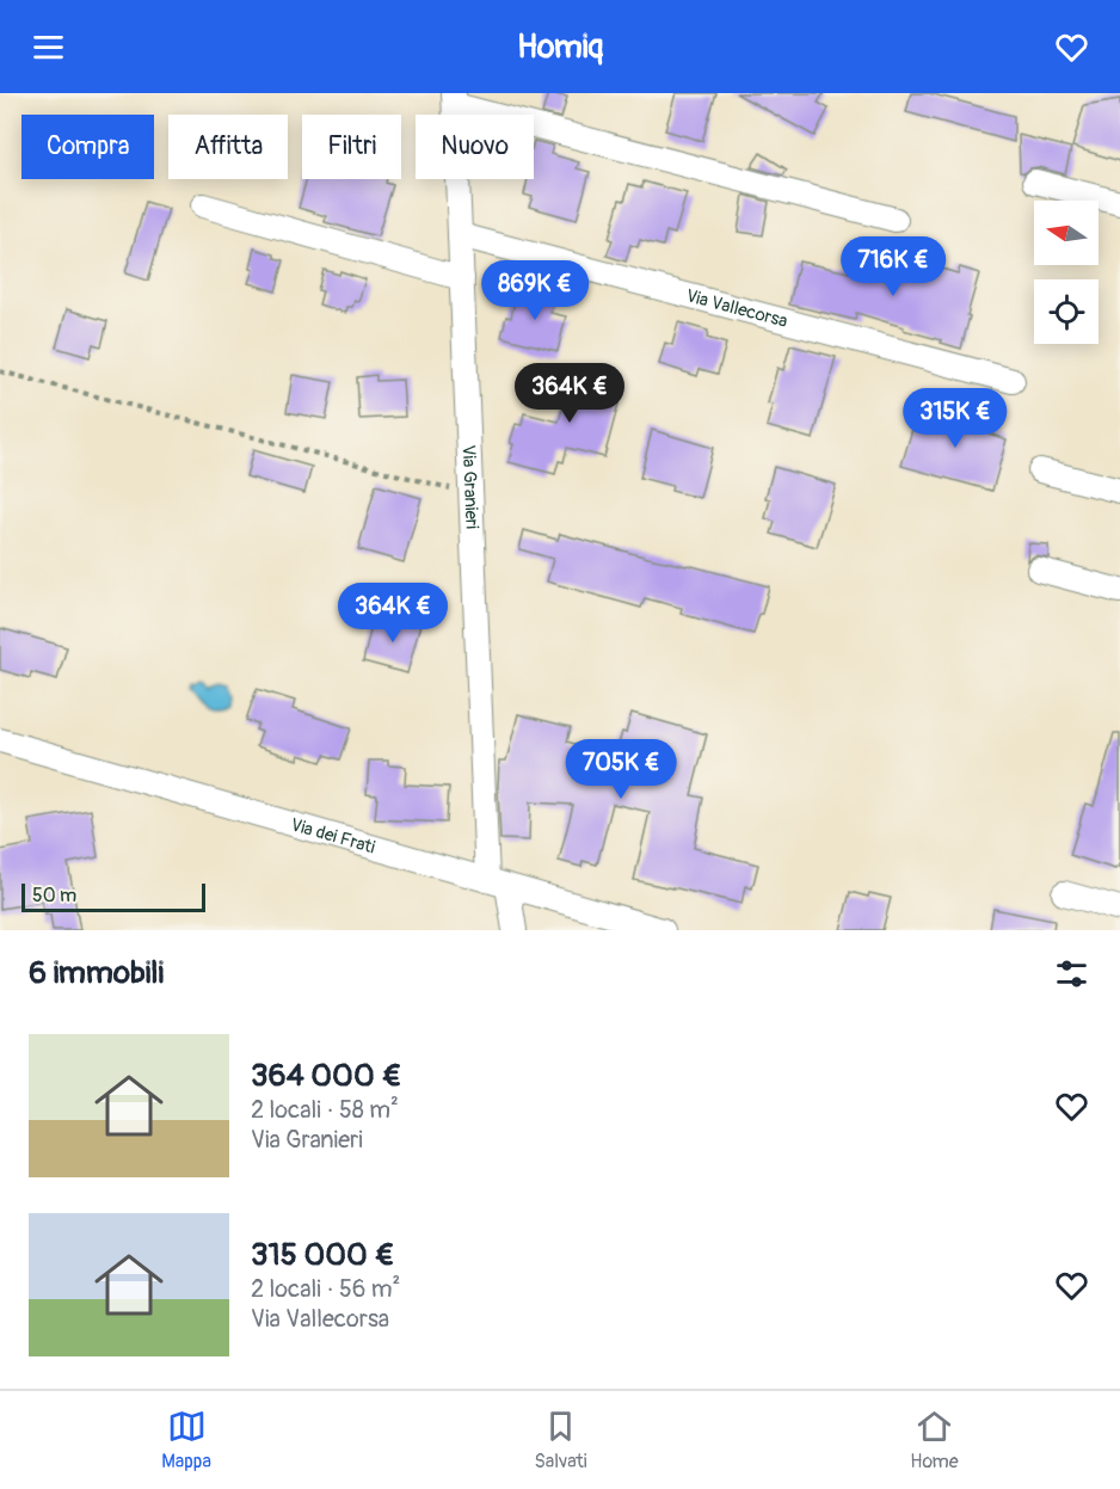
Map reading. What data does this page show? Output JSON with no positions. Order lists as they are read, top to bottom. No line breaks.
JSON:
{"streets":{"street":["Via Vallecorsa","Via Granieri","Via dei Frati"]},"crossings":[["Via Vallecorsa","Via Granieri"],["Via Granieri","Via dei Frati"]],"scale_bar":"50 m","north":"left","page":{"header":"Homiq","chip":["Compra","Affitta","Filtri","Nuovo"],"price":["716K €","869K €","364K €","315K €","364K €","705K €"],"scale":"50 m","heading":"6 immobili","list":[{"name":"364 000 €","note":"2 locali · 58 m² · Via Granieri"},{"name":"315 000 €","note":"2 locali · 56 m² · Via Vallecorsa"}],"tabs":["Mappa","Salvati","Home"]}}
